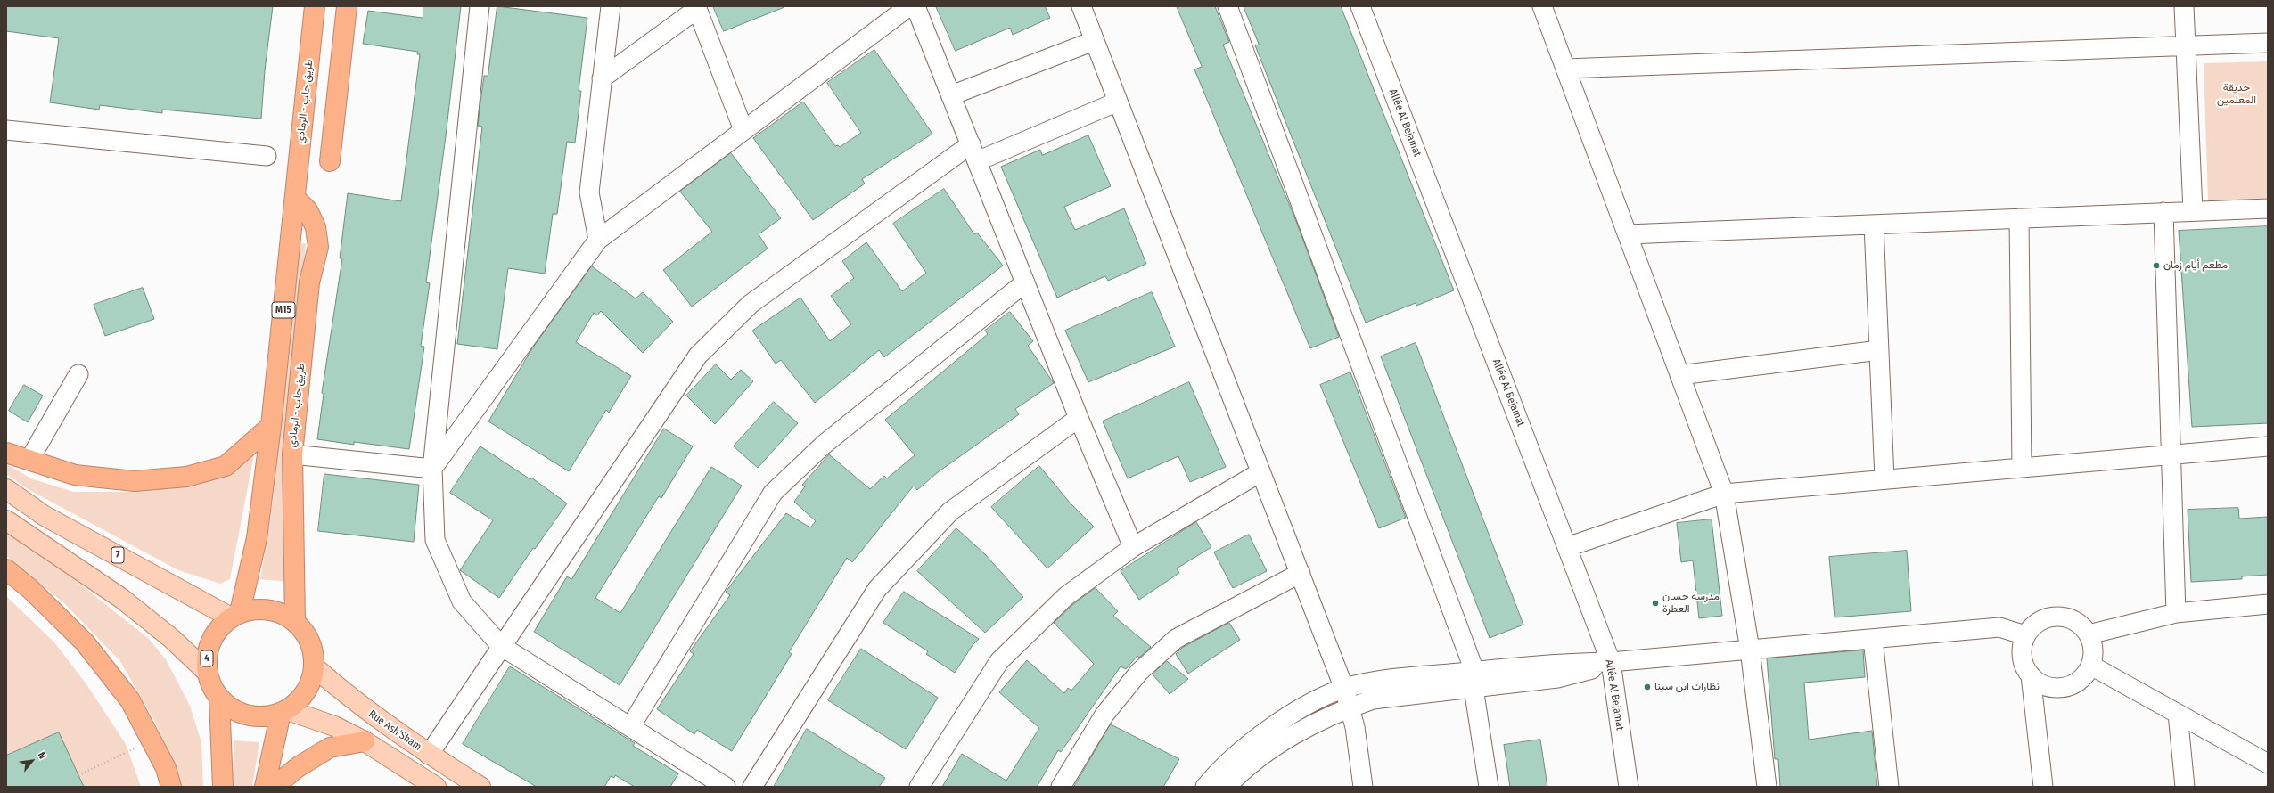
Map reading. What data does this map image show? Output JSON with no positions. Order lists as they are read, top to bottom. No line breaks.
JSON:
{"streets":{"highway":["طريق حلب - الرمادي","M15","4"],"main road":["7","Rue Ash'Sham"],"street":["Allée Al Bejamat"]},"crossings":[["طريق حلب - الرمادي","7"],["طريق حلب - الرمادي","4"],["طريق حلب - الرمادي","Rue Ash'Sham"],["7","4"],["7","Rue Ash'Sham"],["4","Rue Ash'Sham"]],"parks":["حديقة المعلمين"],"places":["مطعم أيام زمان","مدرسة حسان العطرة","نظارات ابن سينا"],"north":"top right"}
